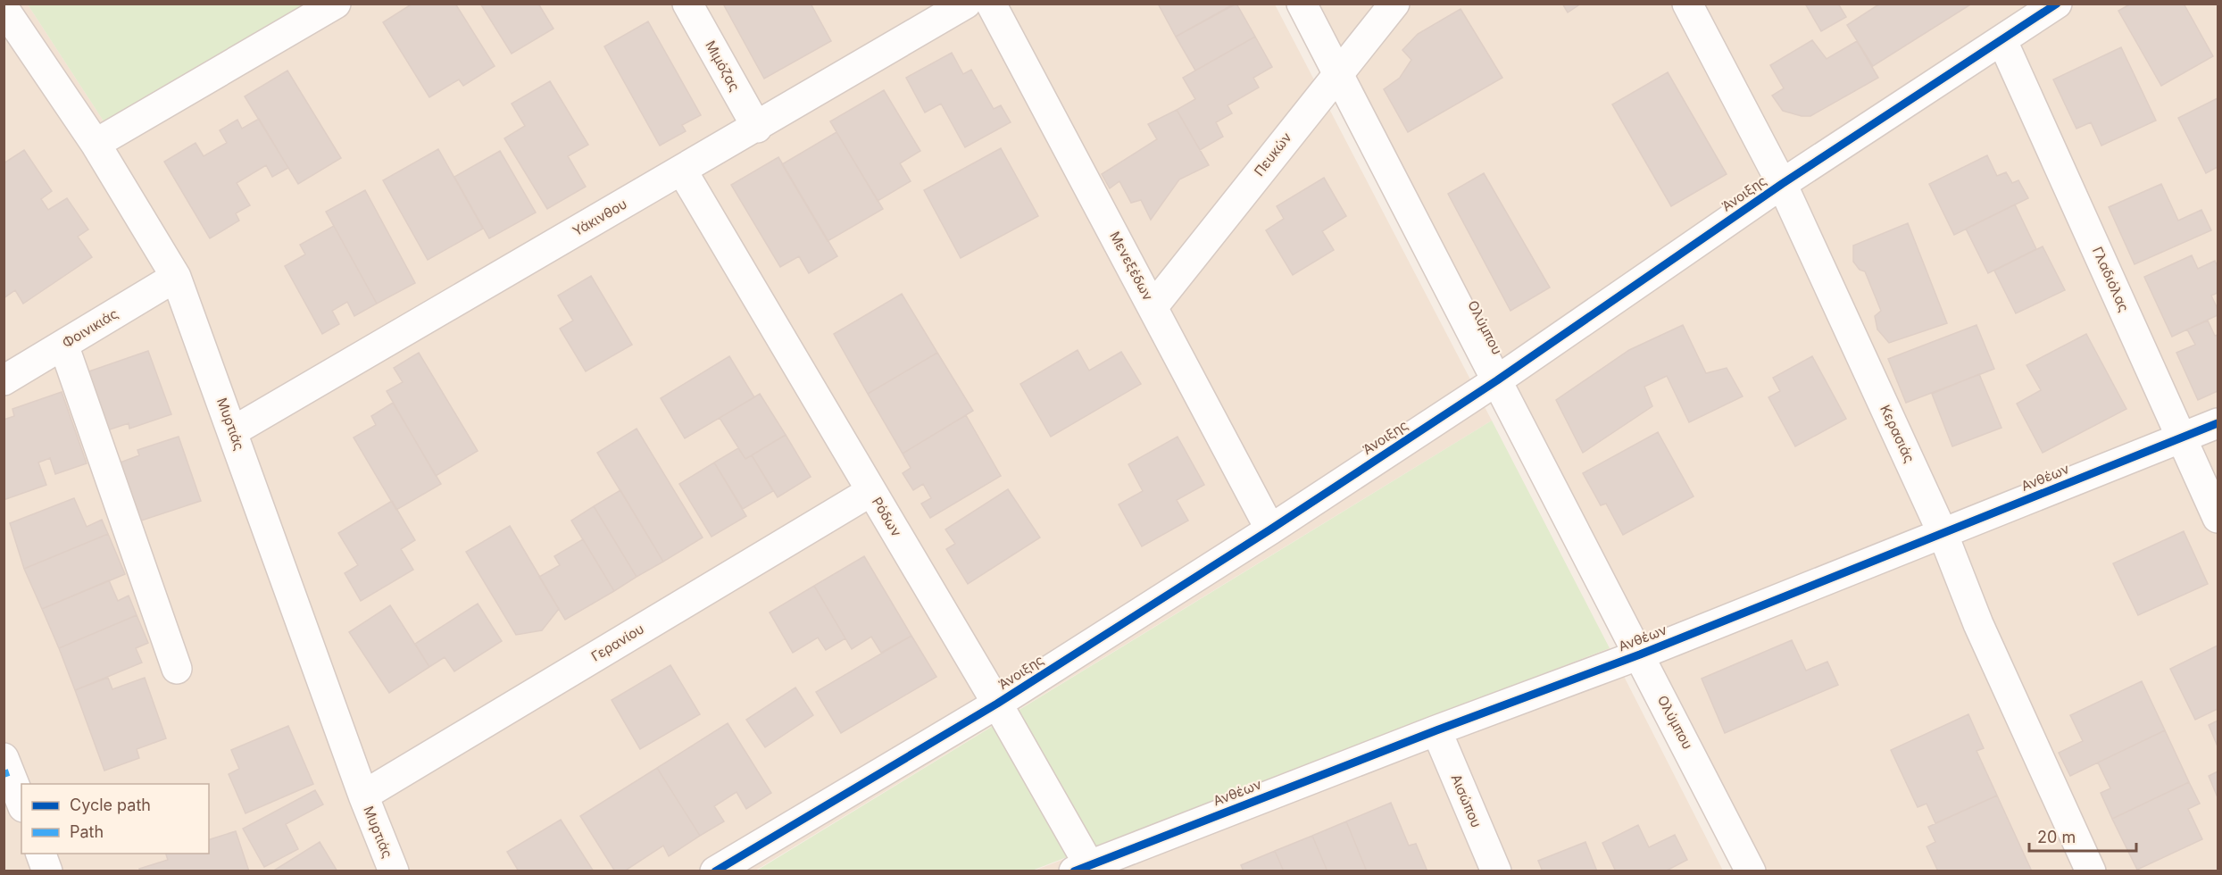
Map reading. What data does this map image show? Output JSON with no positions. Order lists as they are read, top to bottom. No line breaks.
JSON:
{"streets":{"street":["Μιμόζας","Πευκών","Άνοιξης","Υάκινθου","Μενεξέδων","Γλαδιόλας","Ολύμπου","Φοινικιάς","Μυρτιάς","Κερασιάς","Ανθέων","Ρόδων","Γερανίου","Αισώπου"]},"crossings":[["Μιμόζας","Υάκινθου"],["Πευκών","Μενεξέδων"],["Πευκών","Ολύμπου"],["Άνοιξης","Μενεξέδων"],["Άνοιξης","Γλαδιόλας"],["Άνοιξης","Ολύμπου"],["Άνοιξης","Κερασιάς"],["Άνοιξης","Ρόδων"],["Υάκινθου","Μυρτιάς"],["Υάκινθου","Ρόδων"],["Γλαδιόλας","Ανθέων"],["Ολύμπου","Ανθέων"],["Φοινικιάς","Μυρτιάς"],["Μυρτιάς","Γερανίου"],["Κερασιάς","Ανθέων"],["Ανθέων","Ρόδων"],["Ανθέων","Αισώπου"],["Ρόδων","Γερανίου"]],"legend":["Cycle path","Path"],"scale_bar":"20 m"}
